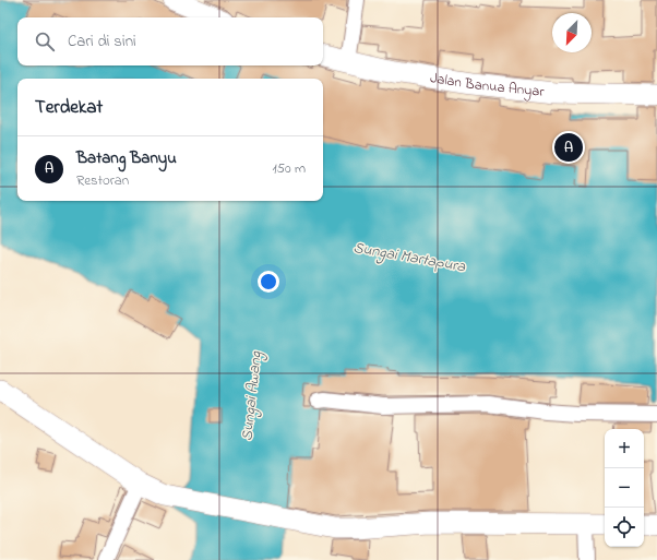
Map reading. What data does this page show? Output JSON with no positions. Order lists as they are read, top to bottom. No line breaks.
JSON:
{"streets":{"street":["Jalan Banua Anyar"]},"water":["Sungai Martapura","Sungai Awang"],"north":"bottom left","page":{"search":"Cari di sini","heading":"Terdekat","pins":"A","list":[{"mark":"A","name":"Batang Banyu","note":"Restoran","value":"150 m"}],"map_buttons":["+","−"]}}
